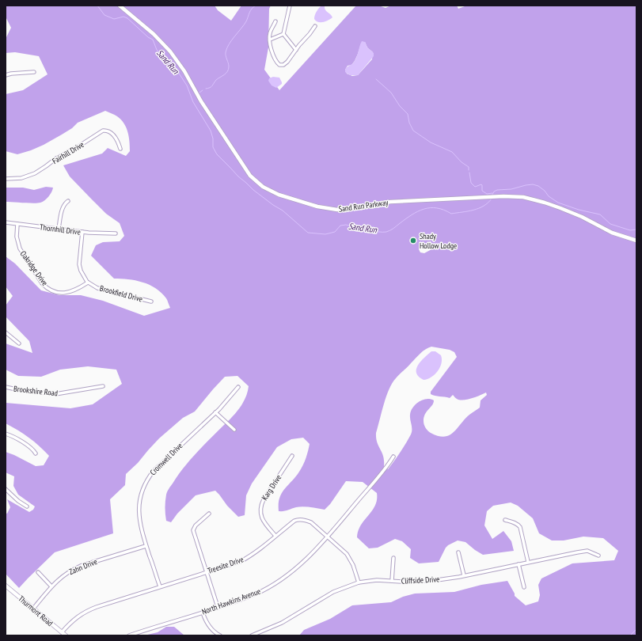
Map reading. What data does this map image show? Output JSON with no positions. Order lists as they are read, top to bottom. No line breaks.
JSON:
{"streets":{"street":["Fairhill Drive","Sand Run Parkway","Thornhill Drive","Oakridge Drive","Brookfield Drive","Brookshire Road","Cromwell Drive","Karg Drive","Treesite Drive","Zahn Drive","Cliffside Drive","North Hawkins Avenue","Thurmont Road"]},"crossings":[["Thornhill Drive","Oakridge Drive"],["Oakridge Drive","Brookfield Drive"],["Cromwell Drive","Treesite Drive"],["Cromwell Drive","Zahn Drive"],["Karg Drive","Treesite Drive"],["Treesite Drive","Cliffside Drive"],["Treesite Drive","North Hawkins Avenue"],["Treesite Drive","Thurmont Road"],["Zahn Drive","Thurmont Road"]],"water":["Sand Run"],"places":["Shady Hollow Lodge"]}
